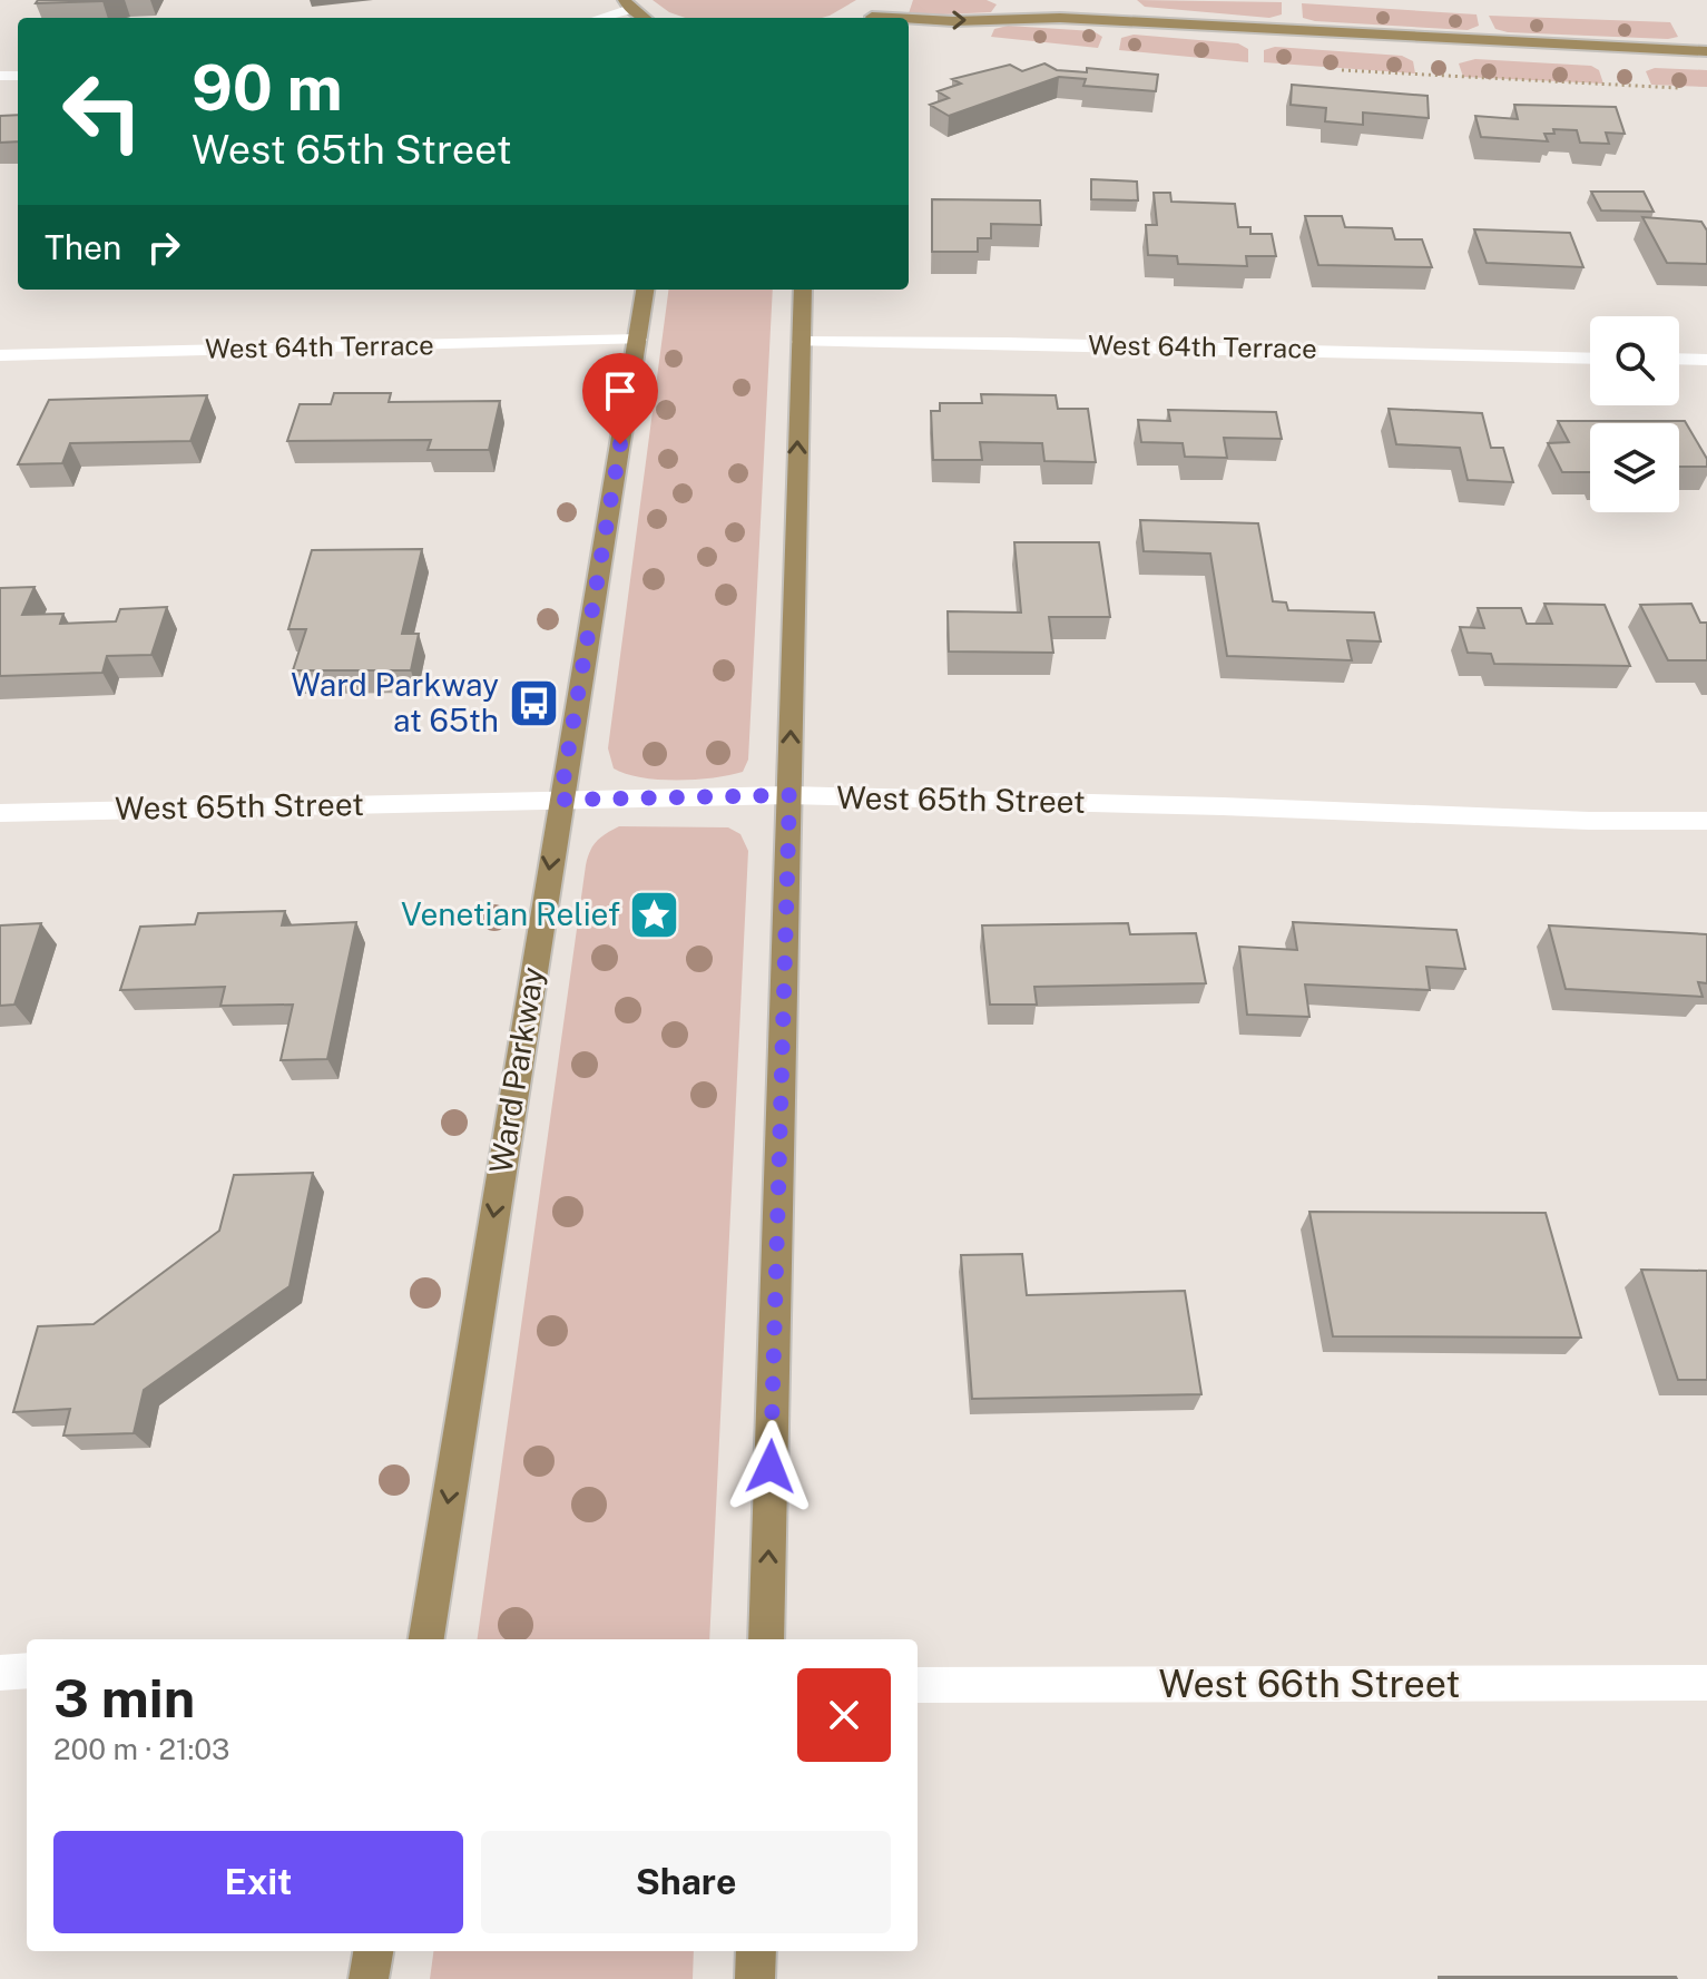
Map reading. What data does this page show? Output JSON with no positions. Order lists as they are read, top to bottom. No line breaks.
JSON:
{"streets":{"main road":["Ward Parkway"],"street":["West 64th Terrace","West 65th Street","West 66th Street"]},"crossings":[["West 64th Terrace","Ward Parkway"],["West 65th Street","Ward Parkway"]],"one_way":["Ward Parkway"],"places":{"bus stop":["Ward Parkway at 65th"],"place":["Venetian Relief"]},"page":{"turn":["90 m","West 65th Street"],"then":"Then","heading":["3 min","200 m · 21:03"],"buttons":["Exit","Share"]}}
